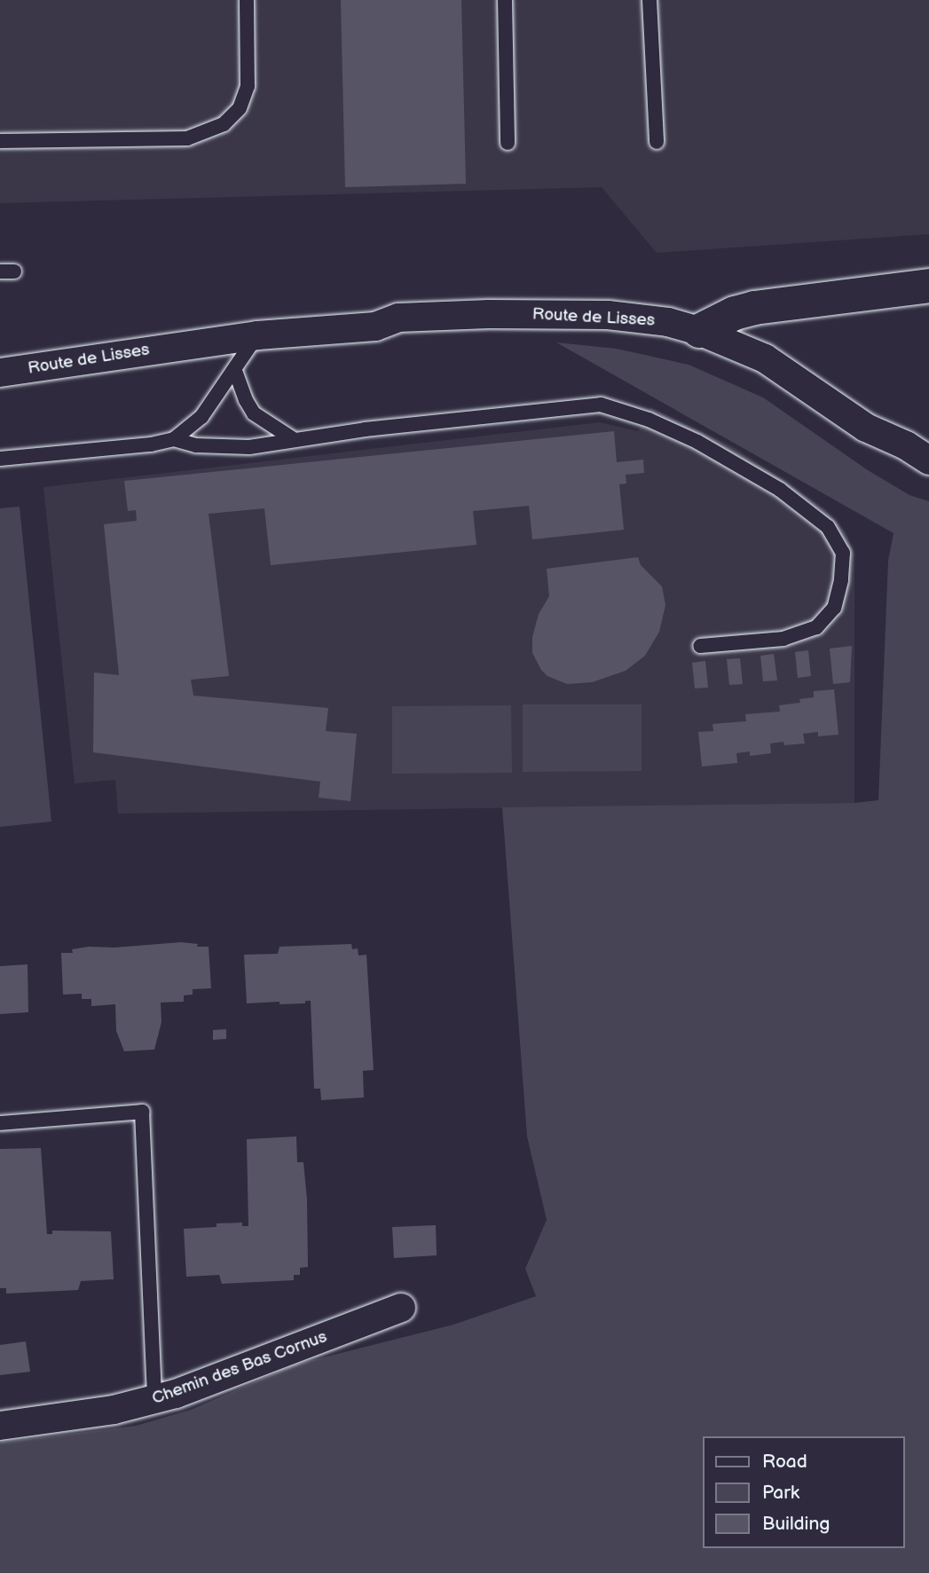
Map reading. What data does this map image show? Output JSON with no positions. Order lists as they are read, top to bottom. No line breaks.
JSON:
{"streets":{"street":["Route de Lisses","Chemin des Bas Cornus"]},"legend":["Road","Park","Building"]}
